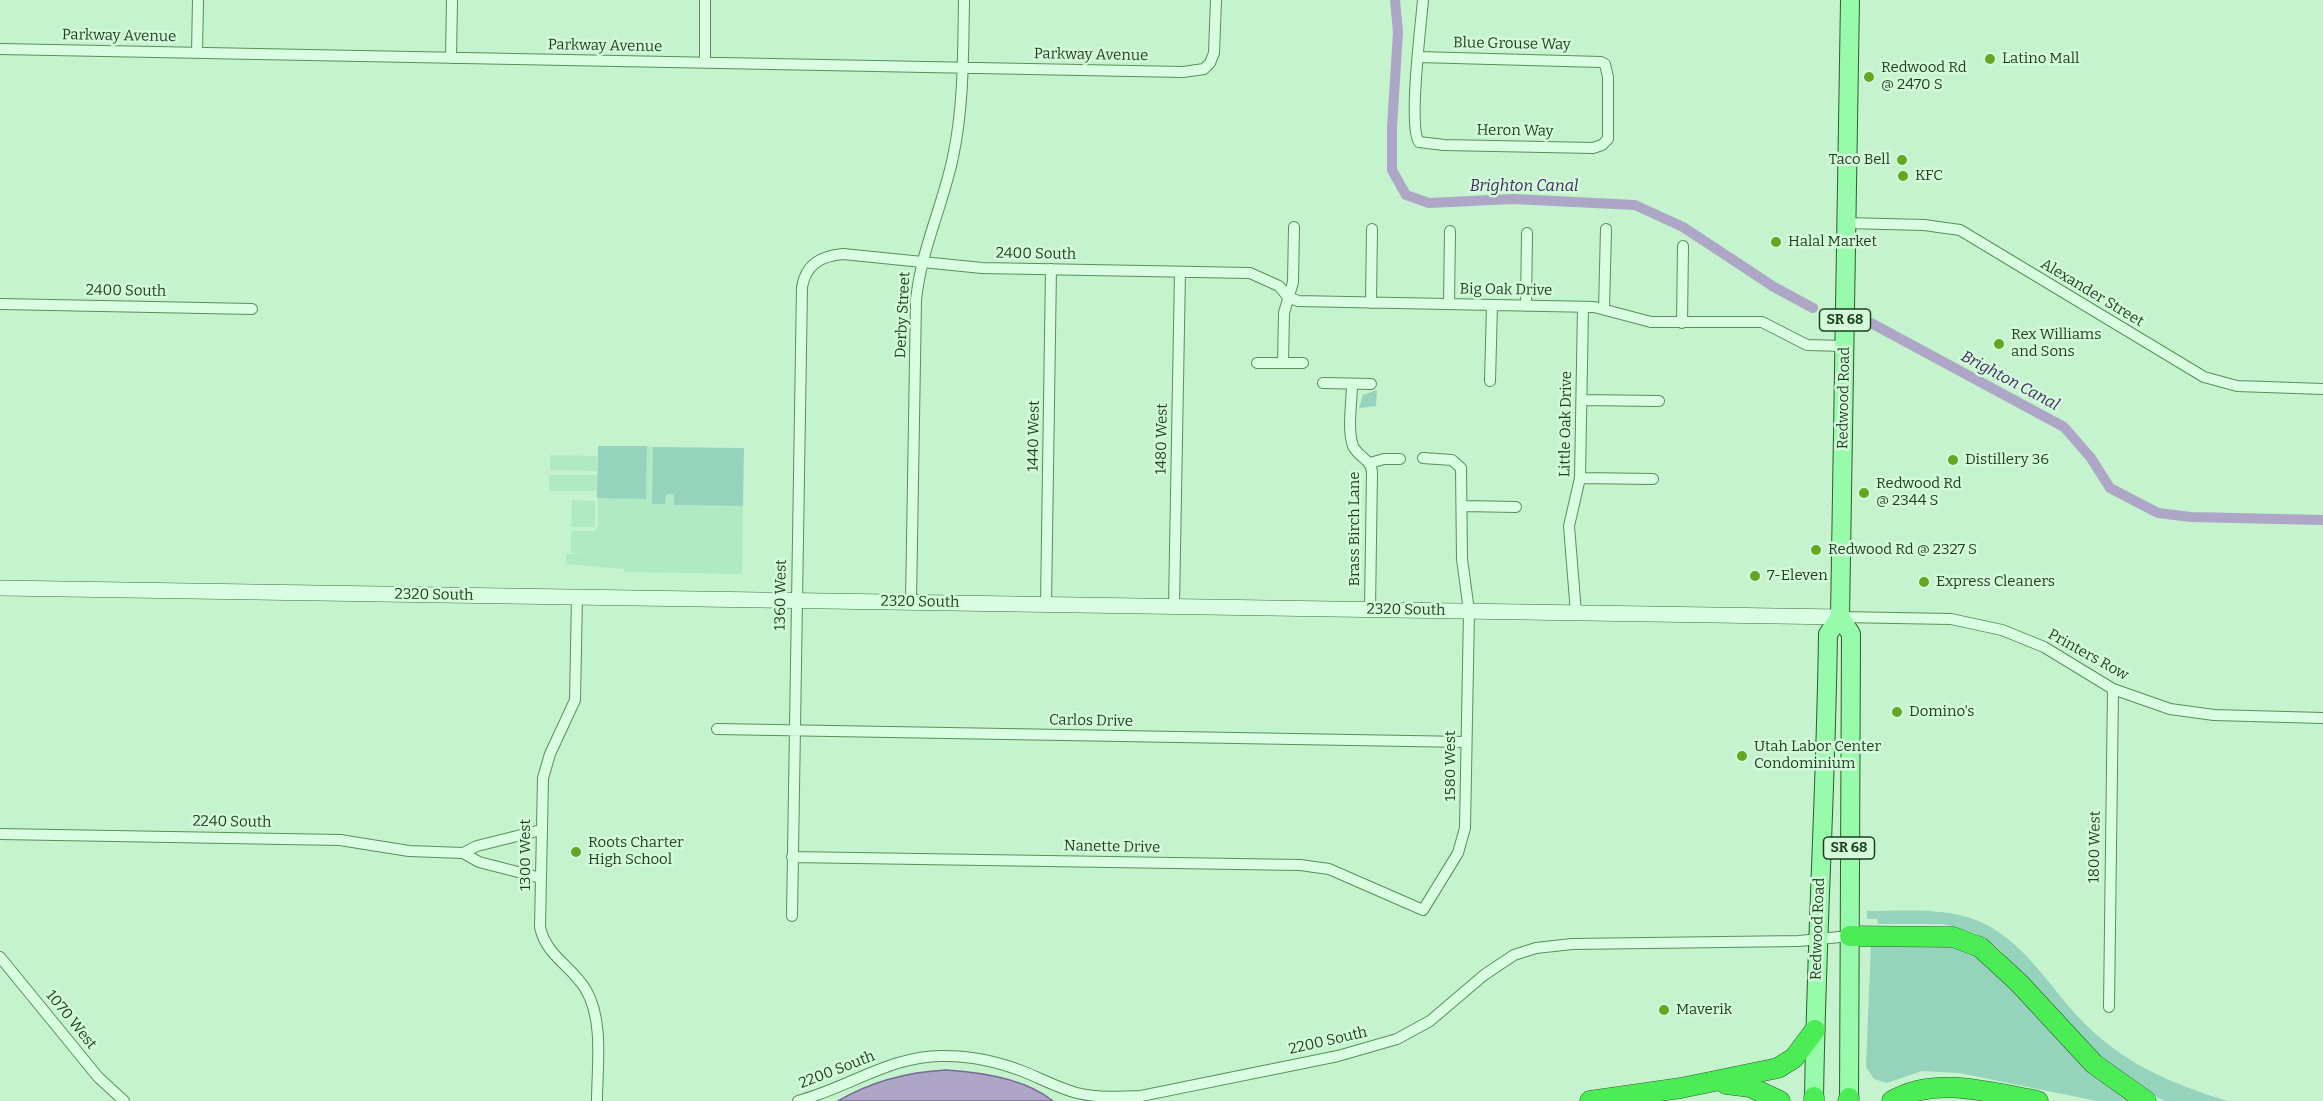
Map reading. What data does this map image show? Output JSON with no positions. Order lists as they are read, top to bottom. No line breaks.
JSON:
{"streets":{"main road":["SR 68","Redwood Road"],"street":["Parkway Avenue","Blue Grouse Way","Heron Way","2400 South","Big Oak Drive","Alexander Street","Derby Street","Little Oak Drive","1440 West","1480 West","Brass Birch Lane","2320 South","1360 West","Printers Row","Carlos Drive","1580 West","2240 South","Nanette Drive","1800 West","1300 West","1070 West","2200 South"]},"crossings":[["Parkway Avenue","Derby Street"],["Blue Grouse Way","Heron Way"],["2400 South","Big Oak Drive"],["2400 South","Derby Street"],["2400 South","1440 West"],["2400 South","1480 West"],["2400 South","1360 West"],["Big Oak Drive","Redwood Road"],["Big Oak Drive","Little Oak Drive"],["Alexander Street","Redwood Road"],["Derby Street","2320 South"],["Redwood Road","2320 South"],["Redwood Road","Printers Row"],["Redwood Road","2200 South"],["Little Oak Drive","2320 South"],["1440 West","2320 South"],["1480 West","2320 South"],["Brass Birch Lane","2320 South"],["2320 South","1360 West"],["2320 South","Printers Row"],["2320 South","1580 West"],["2320 South","1300 West"],["1360 West","Carlos Drive"],["1360 West","Nanette Drive"],["Printers Row","1800 West"],["Carlos Drive","1580 West"],["1580 West","Nanette Drive"],["2240 South","1300 West"]],"water":["Brighton Canal"],"places":["Latino Mall","Redwood Rd @ 2470 S","Taco Bell","KFC","Halal Market","Rex Williams and Sons","Distillery 36","Redwood Rd @ 2344 S","Redwood Rd @ 2327 S","7-Eleven","Express Cleaners","Domino's","Utah Labor Center Condominium","Roots Charter High School","Maverik"]}
